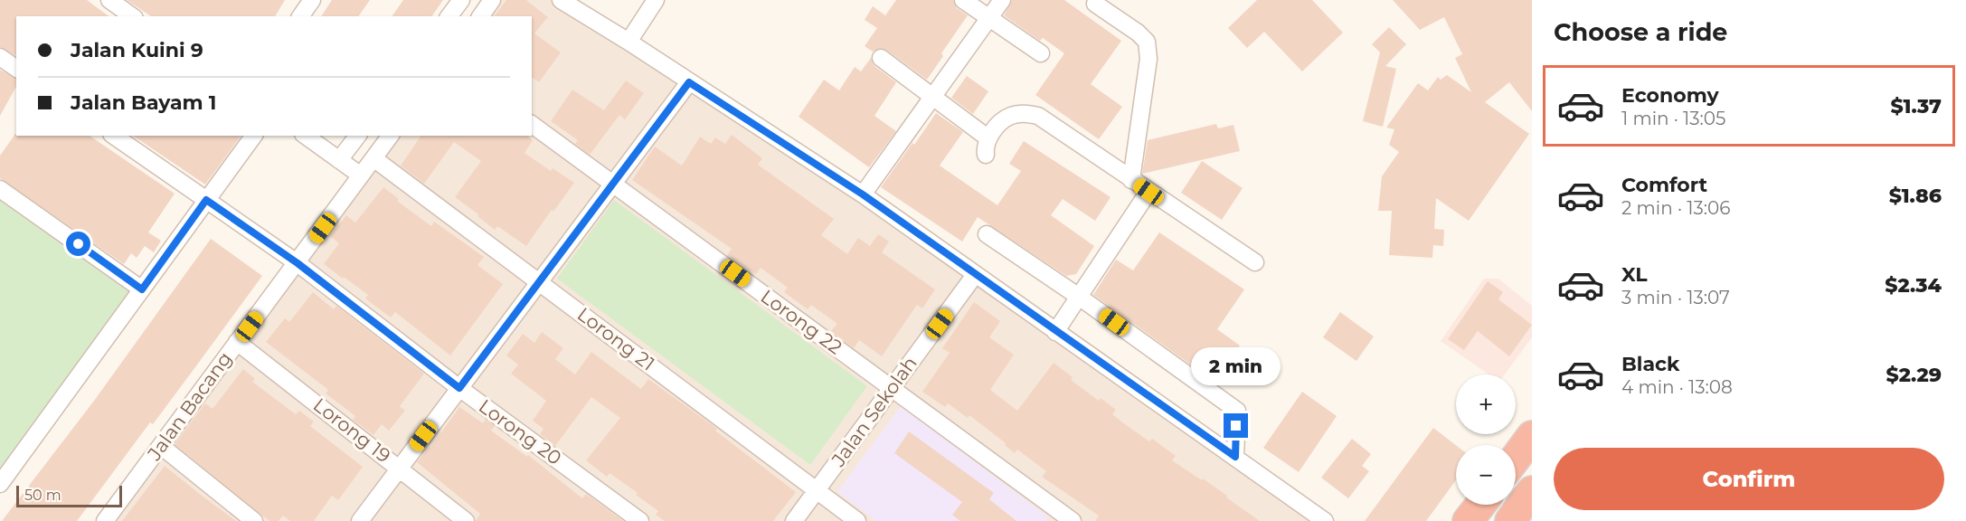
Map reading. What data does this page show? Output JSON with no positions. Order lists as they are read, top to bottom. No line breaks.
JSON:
{"streets":{"street":["Lorong 22","Lorong 21","Jalan Bacang","Jalan Sekolah","Lorong 19","Lorong 20"]},"crossings":[["Lorong 22","Jalan Sekolah"],["Lorong 21","Jalan Bacang"],["Lorong 21","Jalan Sekolah"],["Jalan Bacang","Lorong 19"],["Jalan Bacang","Lorong 20"]],"scale_bar":"50 m","page":{"heading":"Choose a ride","banner":["Jalan Kuini 9","Jalan Bayam 1"],"list":[{"name":"Economy","note":"1 min · 13:05","value":"$1.37"},{"name":"Comfort","note":"2 min · 13:06","value":"$1.86"},{"name":"XL","note":"3 min · 13:07","value":"$2.34"},{"name":"Black","note":"4 min · 13:08","value":"$2.29"}],"bubble":"2 min","map_buttons":["+","−"],"buttons":"Confirm","scale":"50 m"}}
